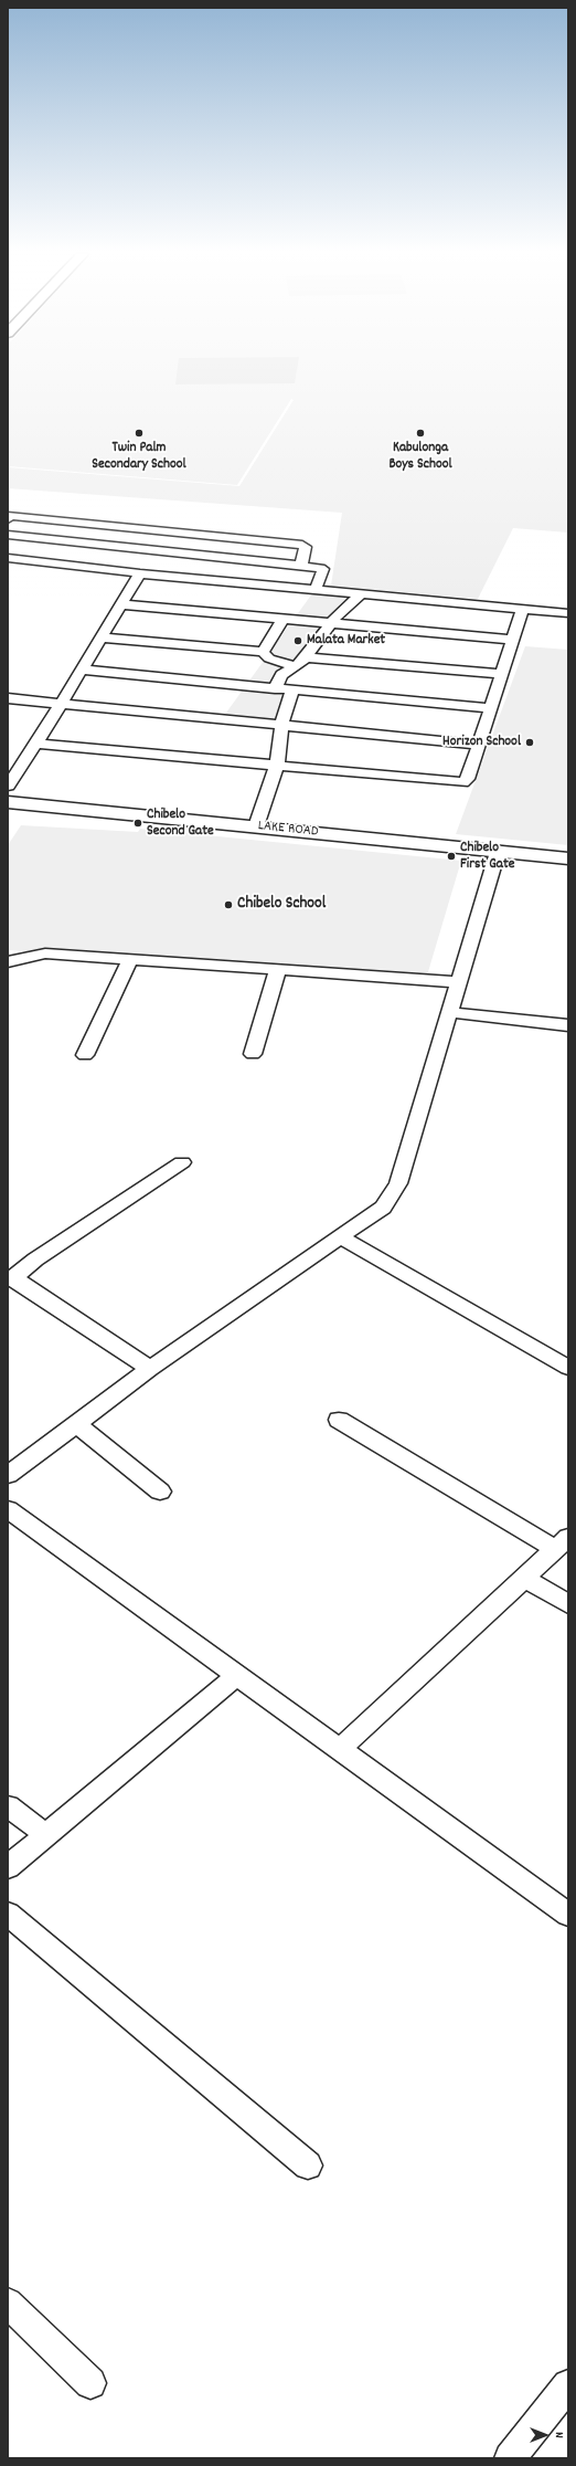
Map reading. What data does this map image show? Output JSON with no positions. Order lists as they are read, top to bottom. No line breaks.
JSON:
{"streets":{"main road":["LAKE ROAD"]},"places":["Twin Palm Secondary School","Kabulonga Boys School","Malata Market","Horizon School","Chibelo Second Gate","Chibelo First Gate","Chibelo School"],"north":"right"}
